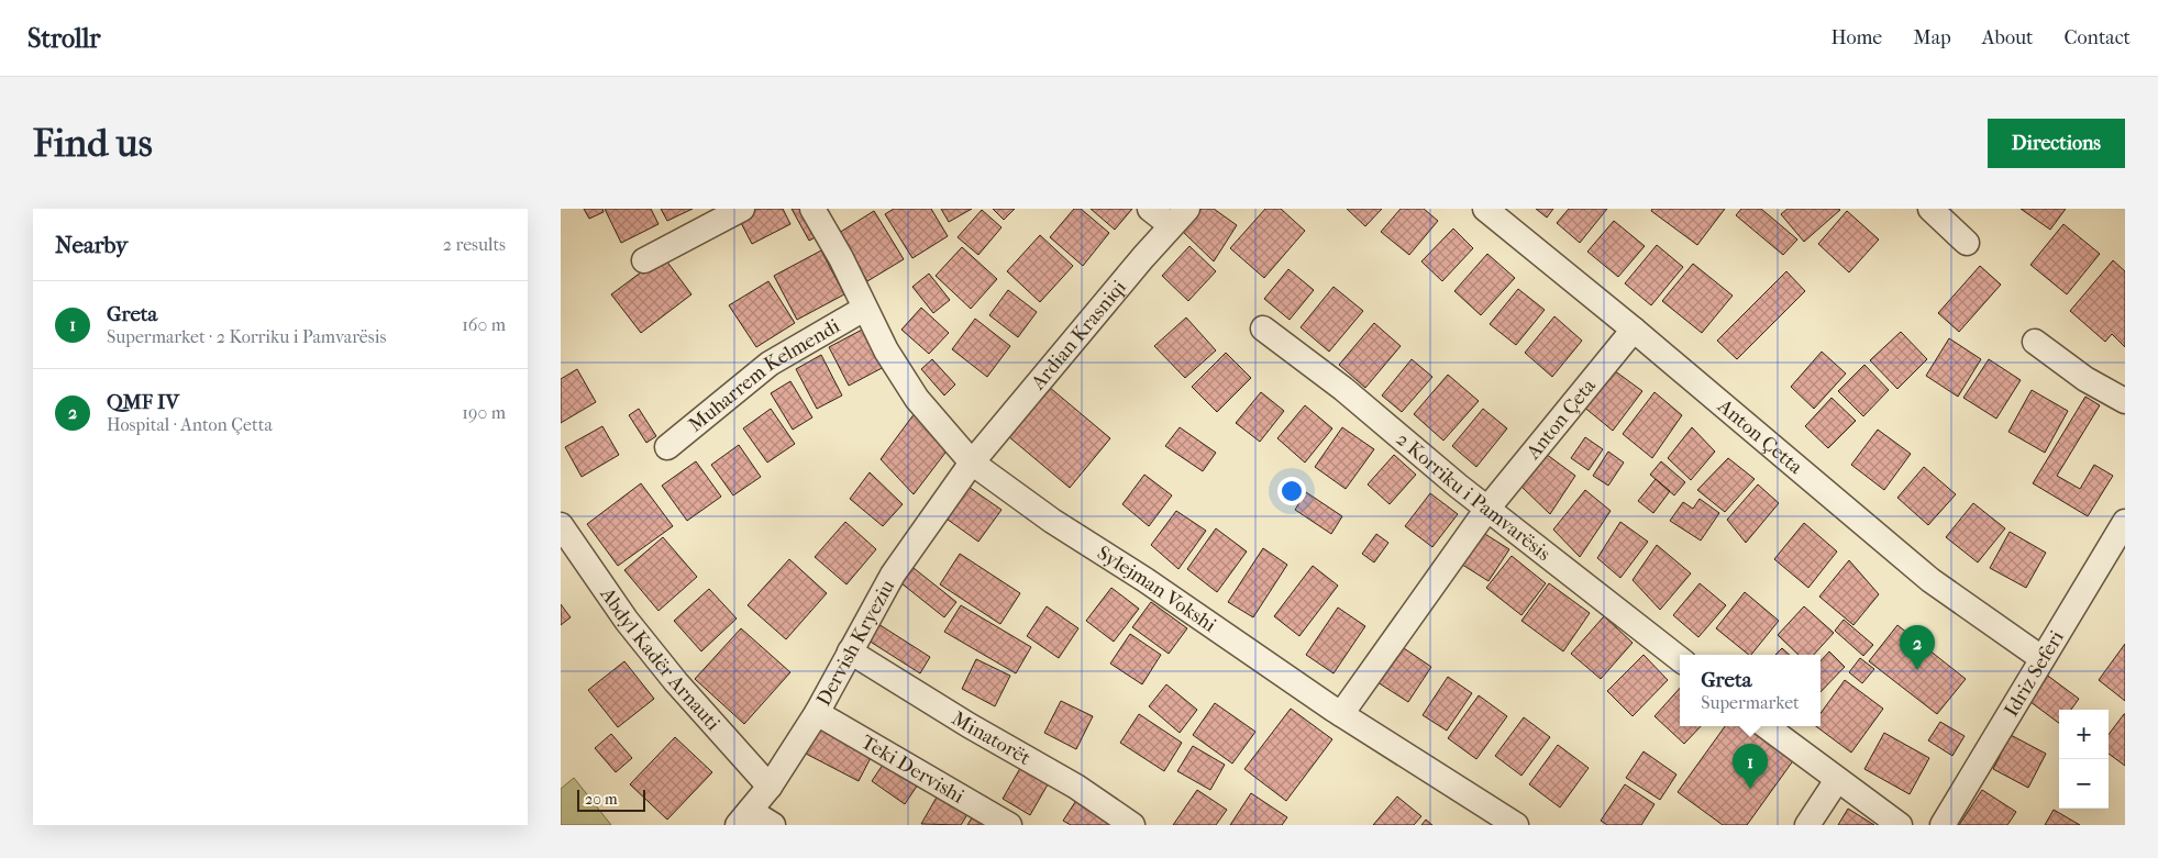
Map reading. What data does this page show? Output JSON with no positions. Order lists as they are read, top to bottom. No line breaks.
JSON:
{"streets":{"street":["Ardian Krasniqi","Muharrem Kelmendi","Anton Çeta","Anton Çetta","2 Korriku i Pamvarësis","Sylejman Vokshi","Dervish Kryeziu","Abdyl Kadër Arnauti","Idriz Seferi","Minatorët","Teki Dervishi"]},"crossings":[["Ardian Krasniqi","Sylejman Vokshi"],["Ardian Krasniqi","Dervish Kryeziu"],["Muharrem Kelmendi","Sylejman Vokshi"],["Anton Çeta","Anton Çetta"],["Anton Çeta","2 Korriku i Pamvarësis"],["Anton Çetta","Idriz Seferi"],["Sylejman Vokshi","Dervish Kryeziu"],["Dervish Kryeziu","Abdyl Kadër Arnauti"],["Dervish Kryeziu","Minatorët"],["Dervish Kryeziu","Teki Dervishi"]],"scale_bar":"20 m","page":{"header":"Strollr","nav":["Home","Map","About","Contact"],"buttons":"Directions","title":"Find us","heading":["Nearby","2 results"],"list":[{"mark":"1","name":"Greta","note":"Supermarket · 2 Korriku i Pamvarësis","value":"160 m"},{"mark":"2","name":"QMF IV","note":"Hospital · Anton Çetta","value":"190 m"}],"pins":["2","1"],"popup":["Greta","Supermarket"],"map_buttons":["+","−"],"scale":"20 m"}}
